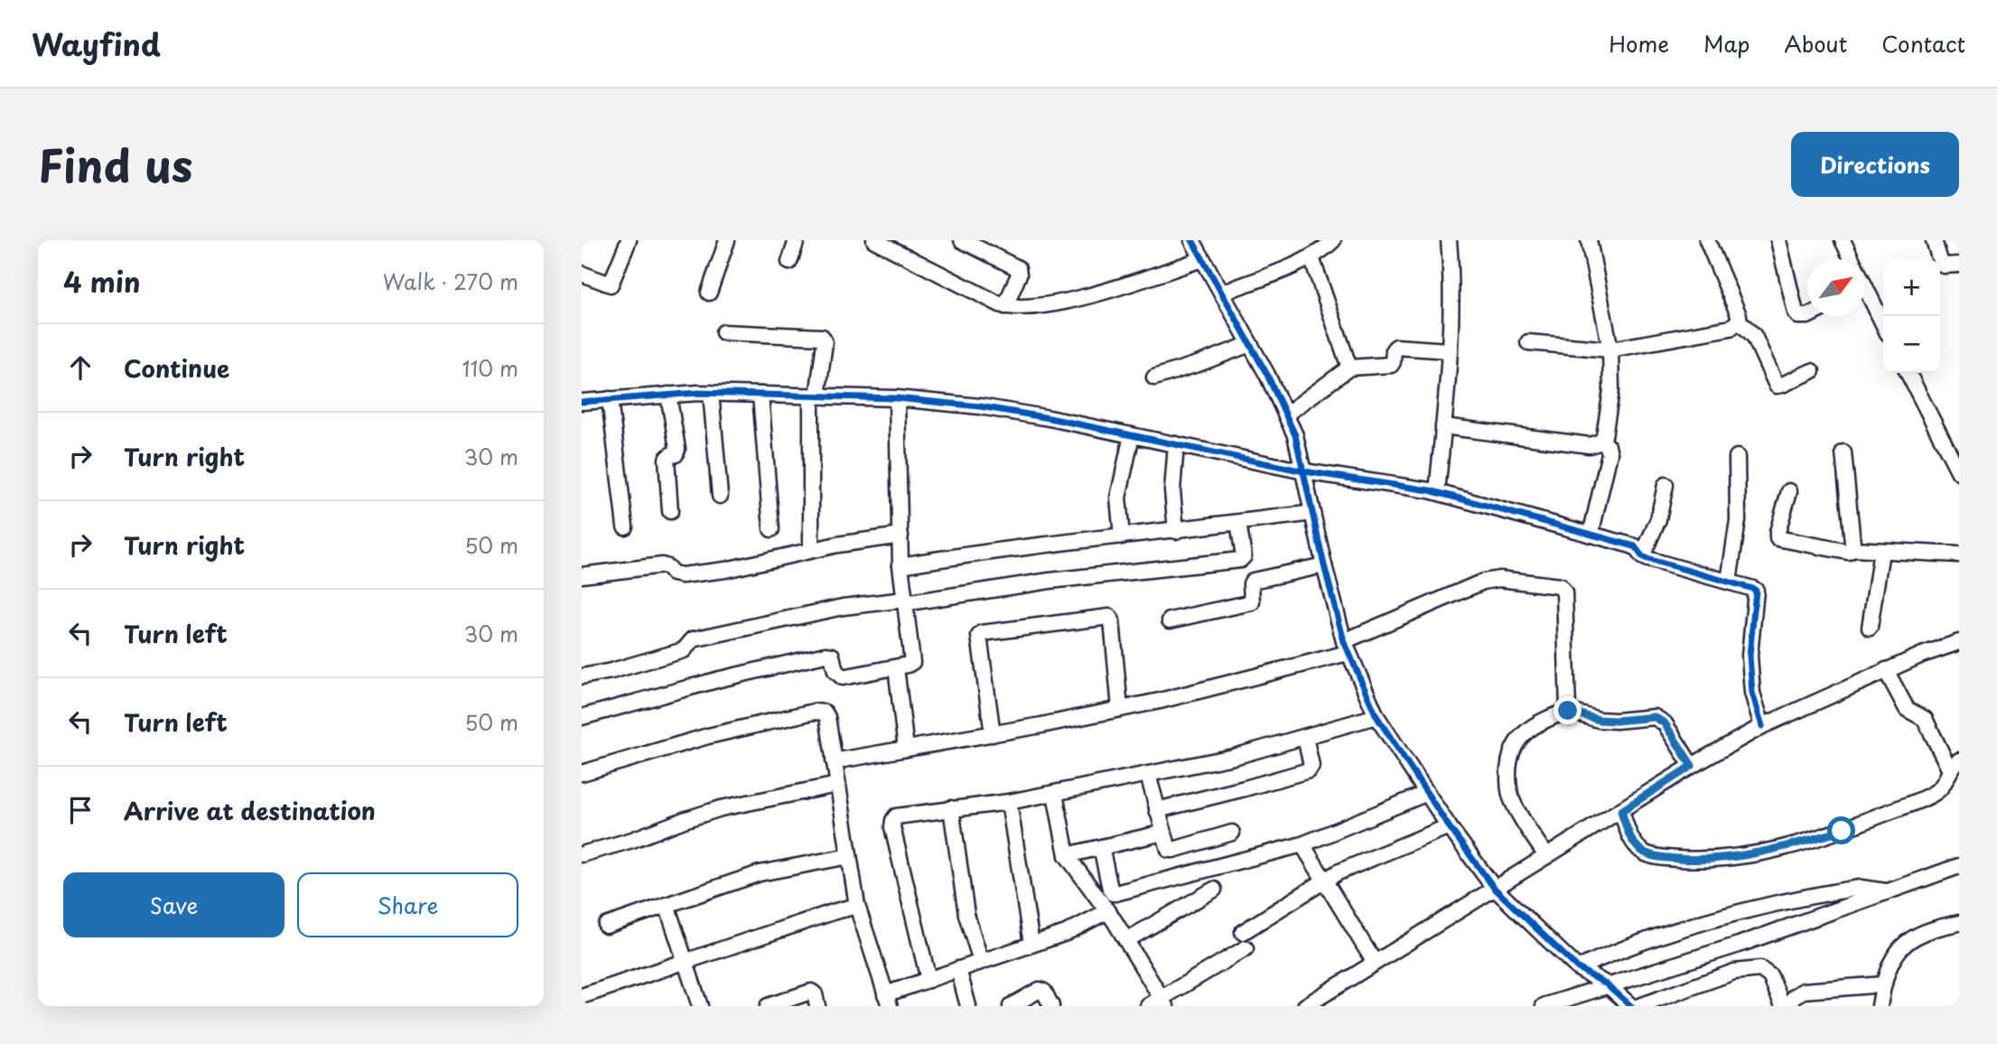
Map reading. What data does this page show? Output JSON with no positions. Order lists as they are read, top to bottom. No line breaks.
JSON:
{"north":"top right","page":{"header":"Wayfind","nav":["Home","Map","About","Contact"],"title":"Find us","buttons":["Directions",["Save","Share"]],"heading":["4 min","Walk · 270 m"],"map_buttons":["+","−"],"list":[["Continue","110 m"],["Turn right","30 m"],["Turn right","50 m"],["Turn left","30 m"],["Turn left","50 m"],"Arrive at destination"]}}
